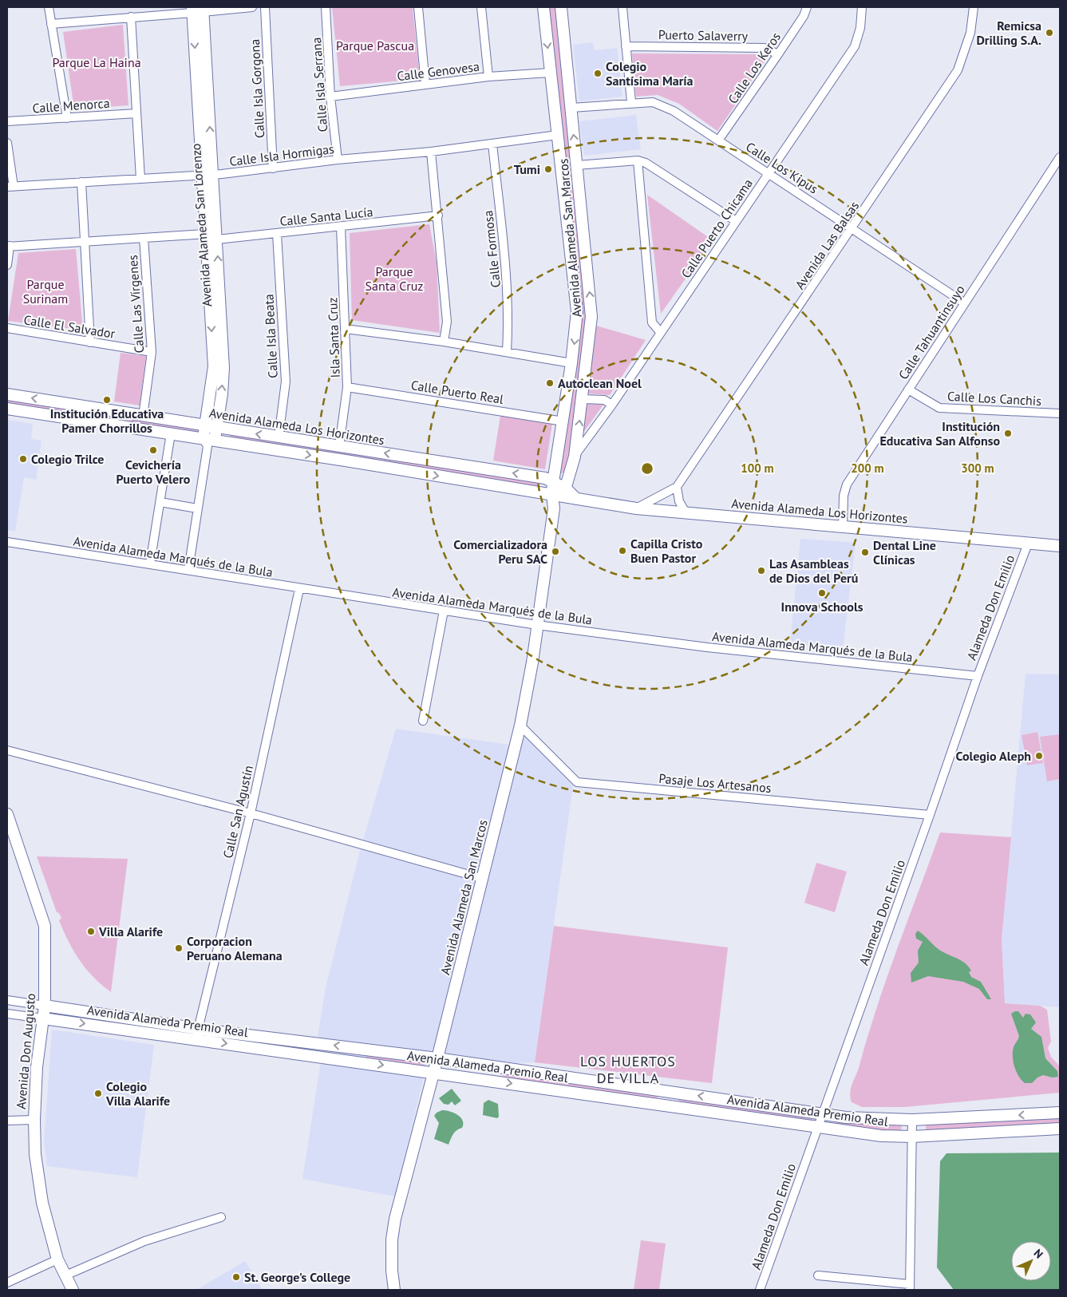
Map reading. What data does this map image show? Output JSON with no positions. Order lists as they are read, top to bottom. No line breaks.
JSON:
{"streets":{"street":["Puerto Salaverry","Calle Los Keros","Calle Genovesa","Calle Isla Serrana","Calle Isla Gorgona","Calle Menorca","Calle Isla Hormigas","Calle Los Kipus","Calle Santa Lucía","Avenida Alameda San Lorenzo","Calle Puerto Chicama","Avenida Alameda San Marcos","Avenida Las Balsas","Calle Formosa","Calle Las Vírgenes","Calle El Salvador","Calle Tahuantinsuyo","Calle Isla Beata","Isla Santa Cruz","Calle Puerto Real","Calle Los Canchis","Avenida Alameda Los Horizontes","Avenida Alameda Marqués de la Bula","Alameda Don Emilio","Pasaje Los Artesanos","Calle San Agustín","Avenida Alameda Premio Real","Avenida Don Augusto"]},"crossings":[["Puerto Salaverry","Calle Los Keros"],["Calle Los Keros","Calle Los Kipus"],["Calle Genovesa","Calle Isla Serrana"],["Calle Genovesa","Avenida Alameda San Marcos"],["Calle Isla Serrana","Calle Isla Hormigas"],["Calle Isla Gorgona","Calle Isla Hormigas"],["Calle Isla Hormigas","Avenida Alameda San Lorenzo"],["Calle Isla Hormigas","Avenida Alameda San Marcos"],["Calle Isla Hormigas","Calle Formosa"],["Calle Los Kipus","Calle Puerto Chicama"],["Calle Los Kipus","Avenida Alameda San Marcos"],["Calle Los Kipus","Avenida Las Balsas"],["Calle Los Kipus","Calle Tahuantinsuyo"],["Calle Santa Lucía","Avenida Alameda San Lorenzo"],["Calle Santa Lucía","Calle Isla Beata"],["Calle Santa Lucía","Isla Santa Cruz"],["Avenida Alameda San Lorenzo","Avenida Alameda Los Horizontes"],["Calle Puerto Chicama","Avenida Alameda San Marcos"],["Avenida Alameda San Marcos","Calle Puerto Real"],["Avenida Alameda San Marcos","Avenida Alameda Los Horizontes"],["Avenida Alameda San Marcos","Avenida Alameda Marqués de la Bula"],["Avenida Alameda San Marcos","Pasaje Los Artesanos"],["Avenida Alameda San Marcos","Avenida Alameda Premio Real"],["Avenida Las Balsas","Avenida Alameda Los Horizontes"],["Calle Las Vírgenes","Calle El Salvador"],["Calle Las Vírgenes","Avenida Alameda Los Horizontes"],["Calle Tahuantinsuyo","Calle Los Canchis"],["Calle Tahuantinsuyo","Avenida Alameda Los Horizontes"],["Calle Isla Beata","Avenida Alameda Los Horizontes"],["Isla Santa Cruz","Calle Puerto Real"],["Isla Santa Cruz","Avenida Alameda Los Horizontes"],["Avenida Alameda Los Horizontes","Alameda Don Emilio"],["Avenida Alameda Marqués de la Bula","Alameda Don Emilio"],["Avenida Alameda Marqués de la Bula","Calle San Agustín"],["Alameda Don Emilio","Pasaje Los Artesanos"],["Alameda Don Emilio","Avenida Alameda Premio Real"],["Calle San Agustín","Avenida Alameda Premio Real"],["Avenida Alameda Premio Real","Avenida Don Augusto"]],"districts":["LOS HUERTOS DE VILLA"],"parks":["Parque Pascua","Parque La Haina","Parque Santa Cruz","Parque Surinam"],"places":["Remicsa Drilling S.A.","Colegio Santísima María","Tumi","Autoclean Noel","Institución Educativa Pamer Chorrillos","Institución Educativa San Alfonso","Cevichería Puerto Velero","Colegio Trilce","Capilla Cristo Buen Pastor","Comercializadora Peru SAC","Dental Line Clínicas","Las Asambleas de Dios del Perú","Innova Schools","Colegio Aleph","Villa Alarife","Corporacion Peruano Alemana","Colegio Villa Alarife","St. George's College"],"north":"top right","rings":["100 m","200 m","300 m"]}
